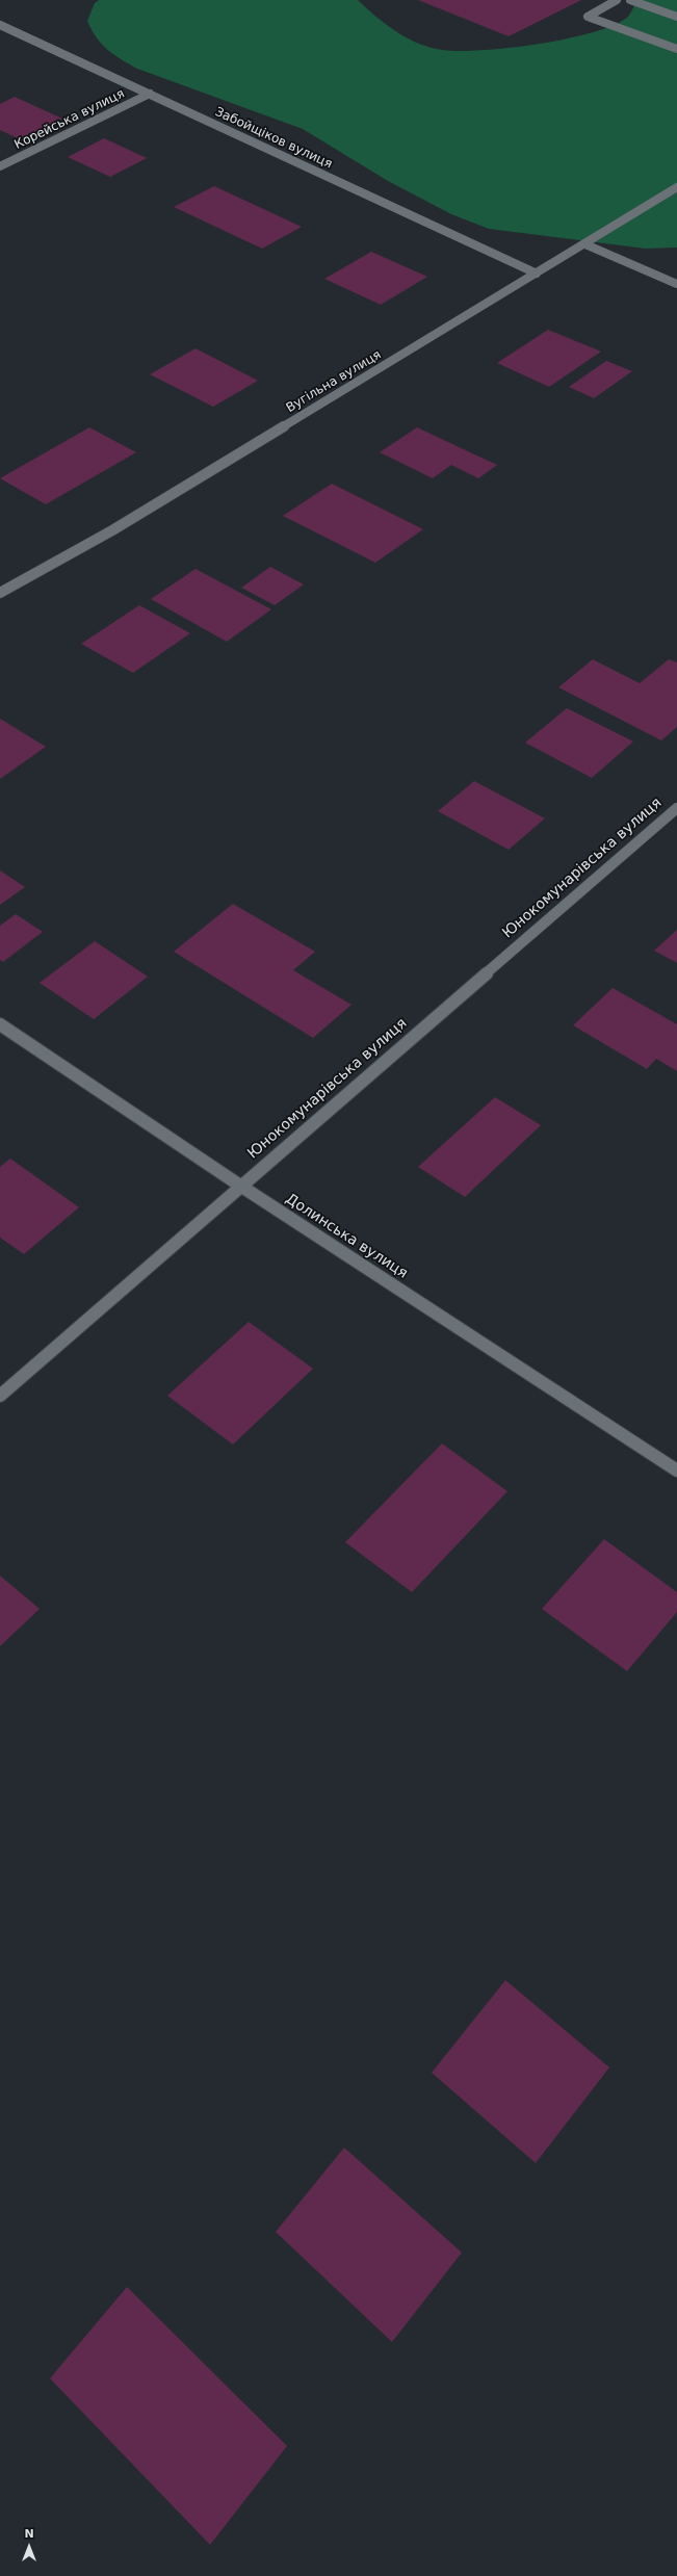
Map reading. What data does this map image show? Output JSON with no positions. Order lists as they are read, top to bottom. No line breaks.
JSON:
{"streets":{"street":["Корейська вулиця","Забойщiков вулиця","Вугільна вулиця","Юнокомунарівська вулиця","Долинська вулиця"]},"crossings":[["Корейська вулиця","Забойщiков вулиця"],["Забойщiков вулиця","Вугільна вулиця"],["Юнокомунарівська вулиця","Долинська вулиця"]],"north":"top"}
